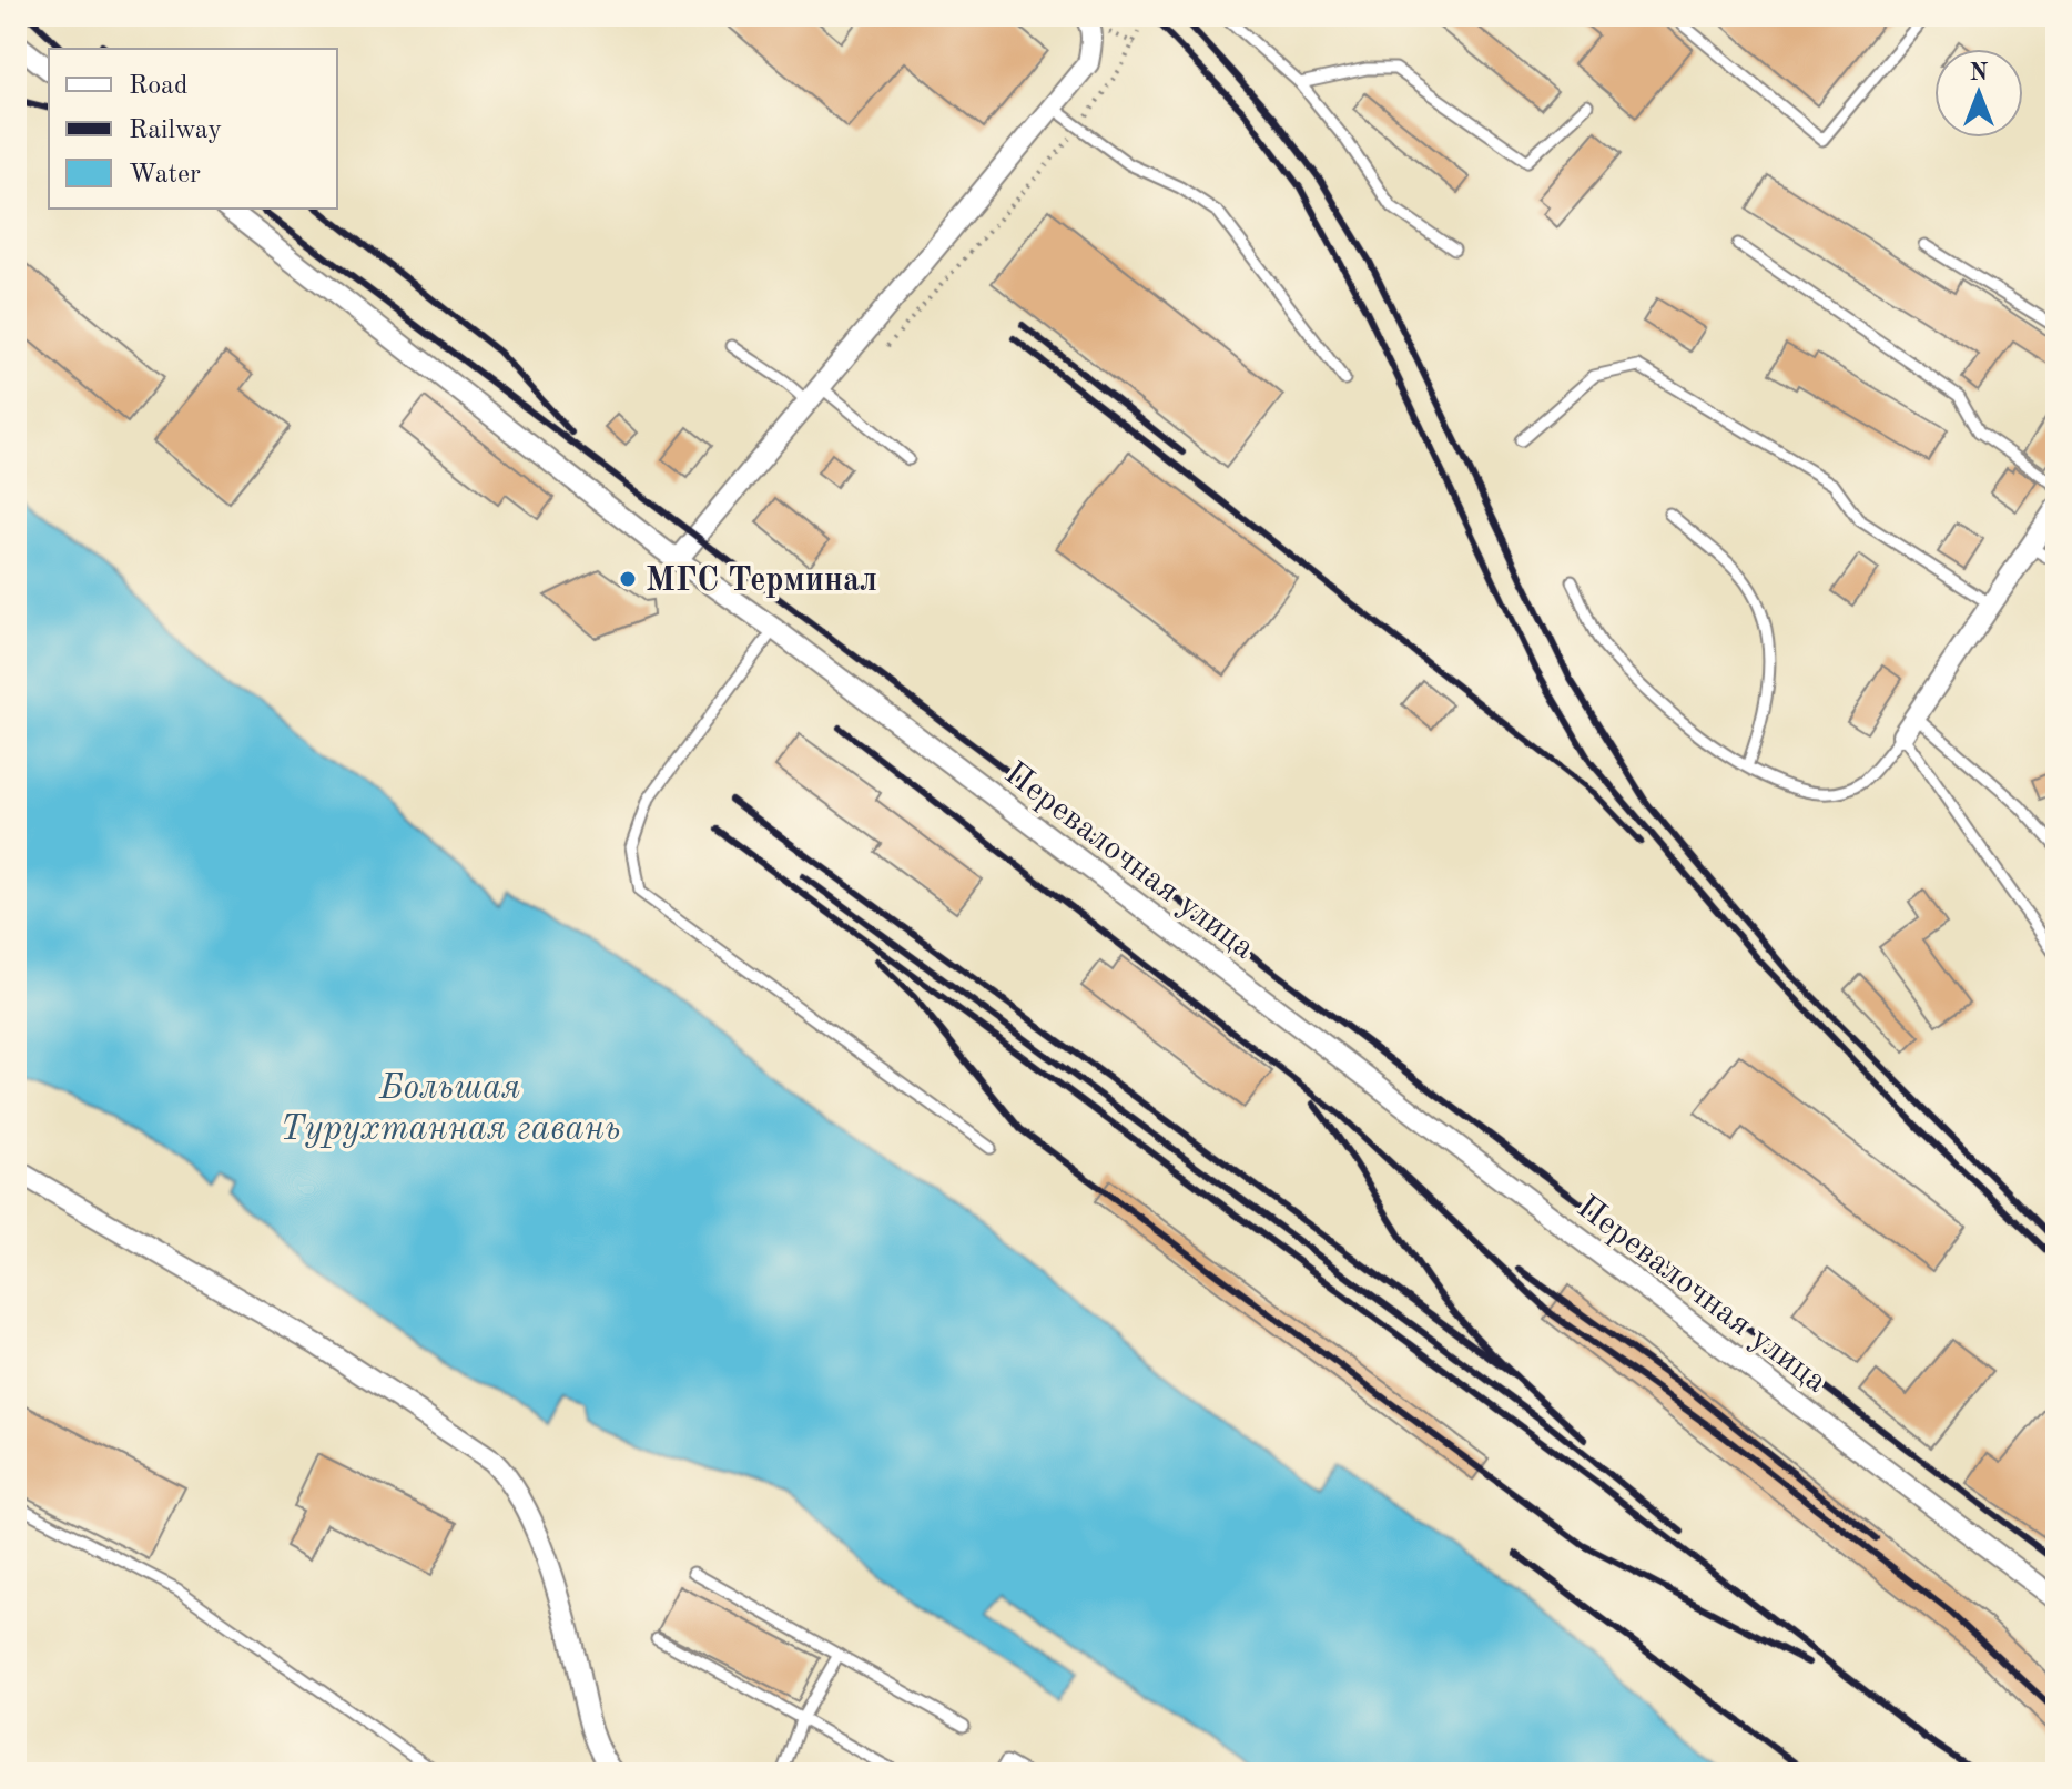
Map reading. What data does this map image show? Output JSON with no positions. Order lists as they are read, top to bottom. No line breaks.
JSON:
{"streets":{"street":["Перевалочная улица"]},"water":["Большая Турухтанная гавань"],"places":["МГС Терминал"],"legend":["Road","Railway","Water"],"north":"top"}
